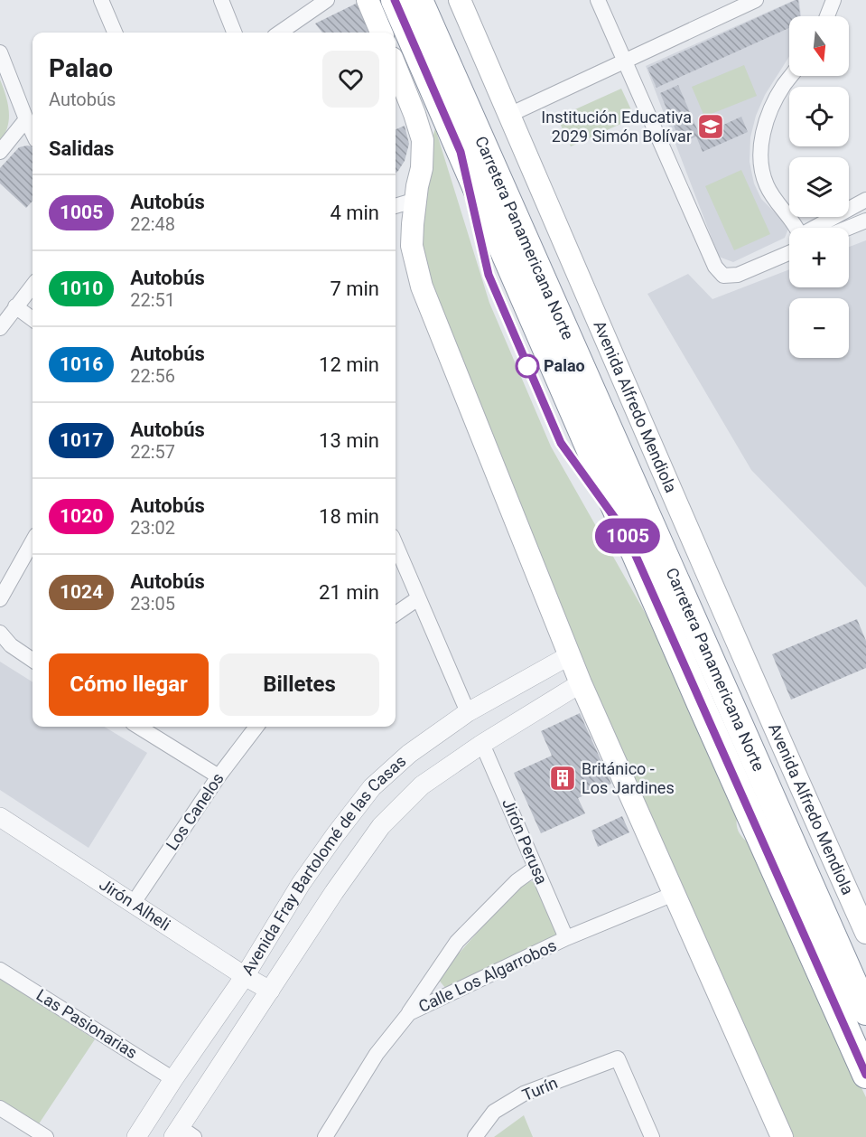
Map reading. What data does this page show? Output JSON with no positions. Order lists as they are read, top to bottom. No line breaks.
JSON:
{"streets":{"highway":["Carretera Panamericana Norte"],"main road":["Avenida Alfredo Mendiola"],"street":["Los Canelos","Jirón Perusa","Avenida Fray Bartolomé de las Casas","Jirón Alheli","Calle Los Algarrobos","Las Pasionarias","Turín"]},"crossings":[["Los Canelos","Jirón Alheli"],["Jirón Perusa","Avenida Fray Bartolomé de las Casas"],["Jirón Perusa","Calle Los Algarrobos"],["Avenida Fray Bartolomé de las Casas","Jirón Alheli"],["Avenida Fray Bartolomé de las Casas","Las Pasionarias"]],"places":{"school or university":["Institución Educativa 2029 Simón Bolívar"],"other":["Palao"],"building":["Británico - Los Jardines"]},"lines":["bus line 1005"],"north":"bottom","page":{"on_map":"1005","map_buttons":["+","−"],"heading":[["Palao","Autobús"],"Salidas"],"list":[{"mark":"1005","name":"Autobús","note":"22:48","value":"4 min"},{"mark":"1010","name":"Autobús","note":"22:51","value":"7 min"},{"mark":"1016","name":"Autobús","note":"22:56","value":"12 min"},{"mark":"1017","name":"Autobús","note":"22:57","value":"13 min"},{"mark":"1020","name":"Autobús","note":"23:02","value":"18 min"},{"mark":"1024","name":"Autobús","note":"23:05","value":"21 min"}],"buttons":["Cómo llegar","Billetes"]}}
